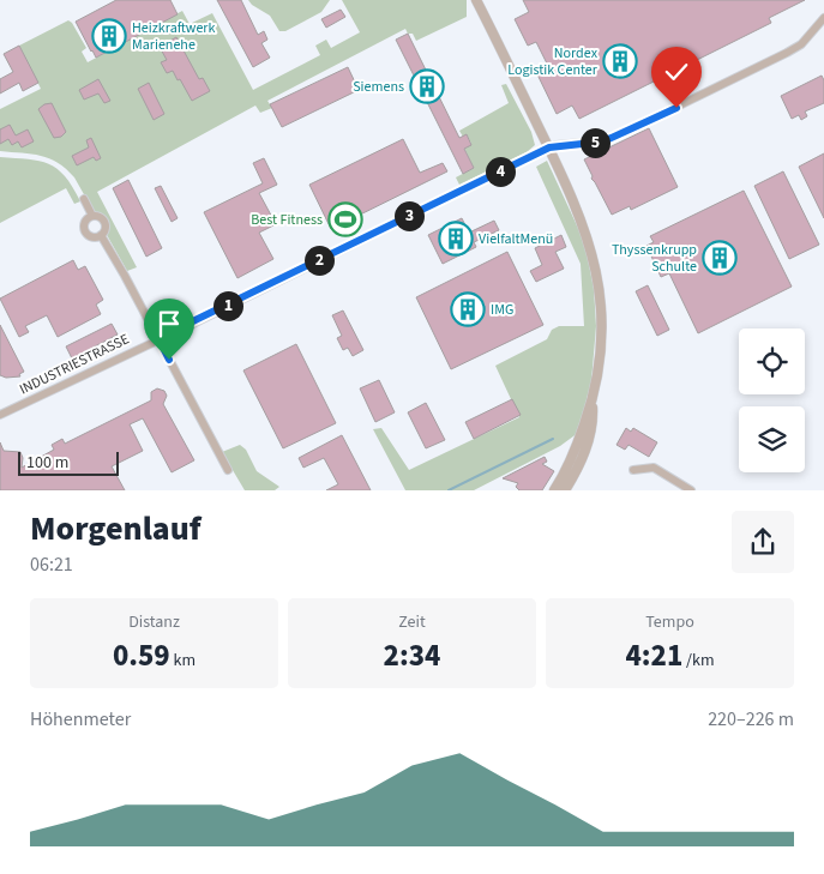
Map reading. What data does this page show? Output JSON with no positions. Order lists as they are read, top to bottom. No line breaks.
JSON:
{"streets":{"street":["INDUSTRIESTRASSE"]},"places":{"building":["Heizkraftwerk Marienehe","Nordex Logistik Center","Siemens","VielfaltMenü","Thyssenkrupp Schulte","IMG"],"sports":["Best Fitness"]},"scale_bar":"100 m","page":{"pins":["5","4","3","2","1"],"scale":"100 m","heading":["Morgenlauf","06:21"],"stats":[["Distanz","0.59 km"],["Zeit","2:34"],["Tempo","4:21 /km"]],"chart":["Höhenmeter","220–226 m"]}}
